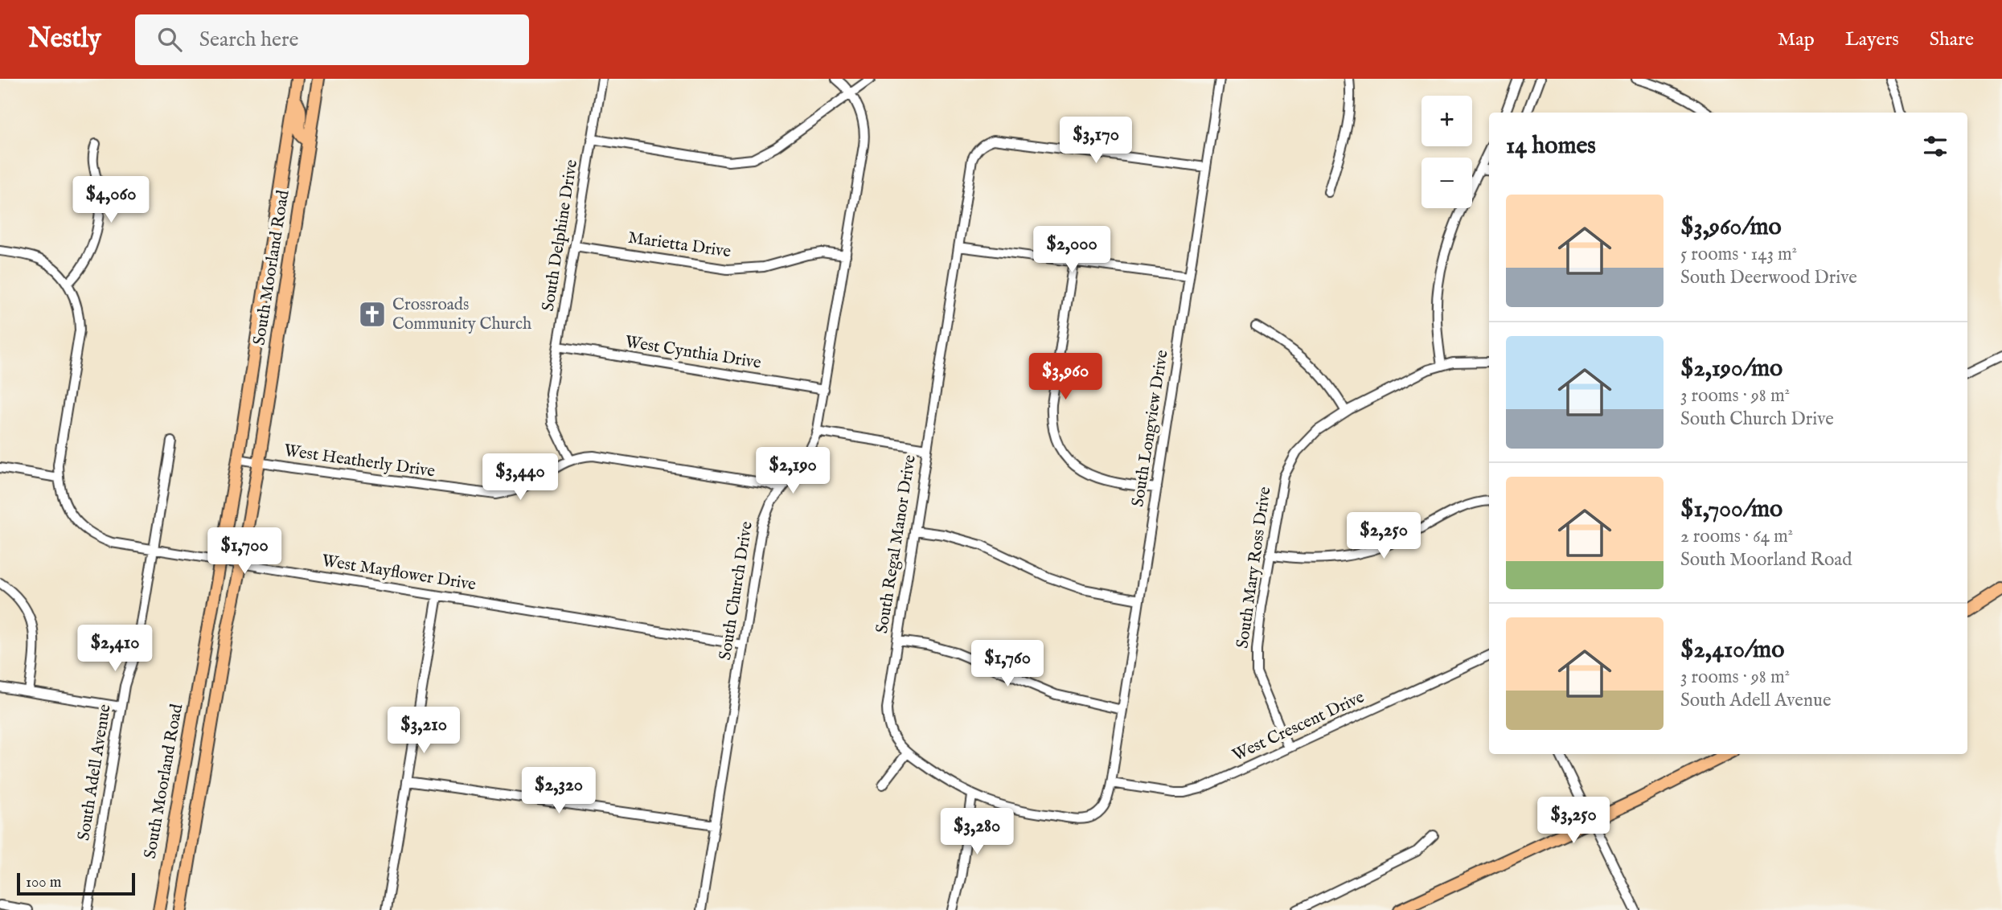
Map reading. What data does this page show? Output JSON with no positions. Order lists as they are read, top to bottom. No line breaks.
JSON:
{"streets":{"main road":["South Moorland Road"],"street":["South Delphine Drive","Marietta Drive","West Cynthia Drive","South Longview Drive","West Heatherly Drive","South Regal Manor Drive","South Mary Ross Drive","West Mayflower Drive","South Church Drive","West Crescent Drive","South Adell Avenue"]},"crossings":[["South Delphine Drive","Marietta Drive"],["South Delphine Drive","West Cynthia Drive"],["South Delphine Drive","West Heatherly Drive"],["Marietta Drive","South Church Drive"],["South Moorland Road","West Heatherly Drive"],["South Moorland Road","West Mayflower Drive"],["West Cynthia Drive","South Church Drive"],["South Longview Drive","South Regal Manor Drive"],["South Longview Drive","West Crescent Drive"],["West Heatherly Drive","South Church Drive"],["South Mary Ross Drive","West Crescent Drive"],["West Mayflower Drive","South Church Drive"],["West Mayflower Drive","South Adell Avenue"]],"places":{"church":["Crossroads Community Church"]},"scale_bar":"100 m","page":{"header":"Nestly","search":"Search here","nav":["Map","Layers","Share"],"map_buttons":["+","−"],"heading":"14 homes","price":["$3,170","$4,060","$2,000","$3,960","$2,190","$3,440","$2,250","$1,700","$2,410","$1,760","$3,210","$2,320","$3,250","$3,280"],"list":[{"name":"$3,960/mo","note":"5 rooms · 143 m² · South Deerwood Drive"},{"name":"$2,190/mo","note":"3 rooms · 98 m² · South Church Drive"},{"name":"$1,700/mo","note":"2 rooms · 64 m² · South Moorland Road"},{"name":"$2,410/mo","note":"3 rooms · 98 m² · South Adell Avenue"}],"scale":"100 m"}}
